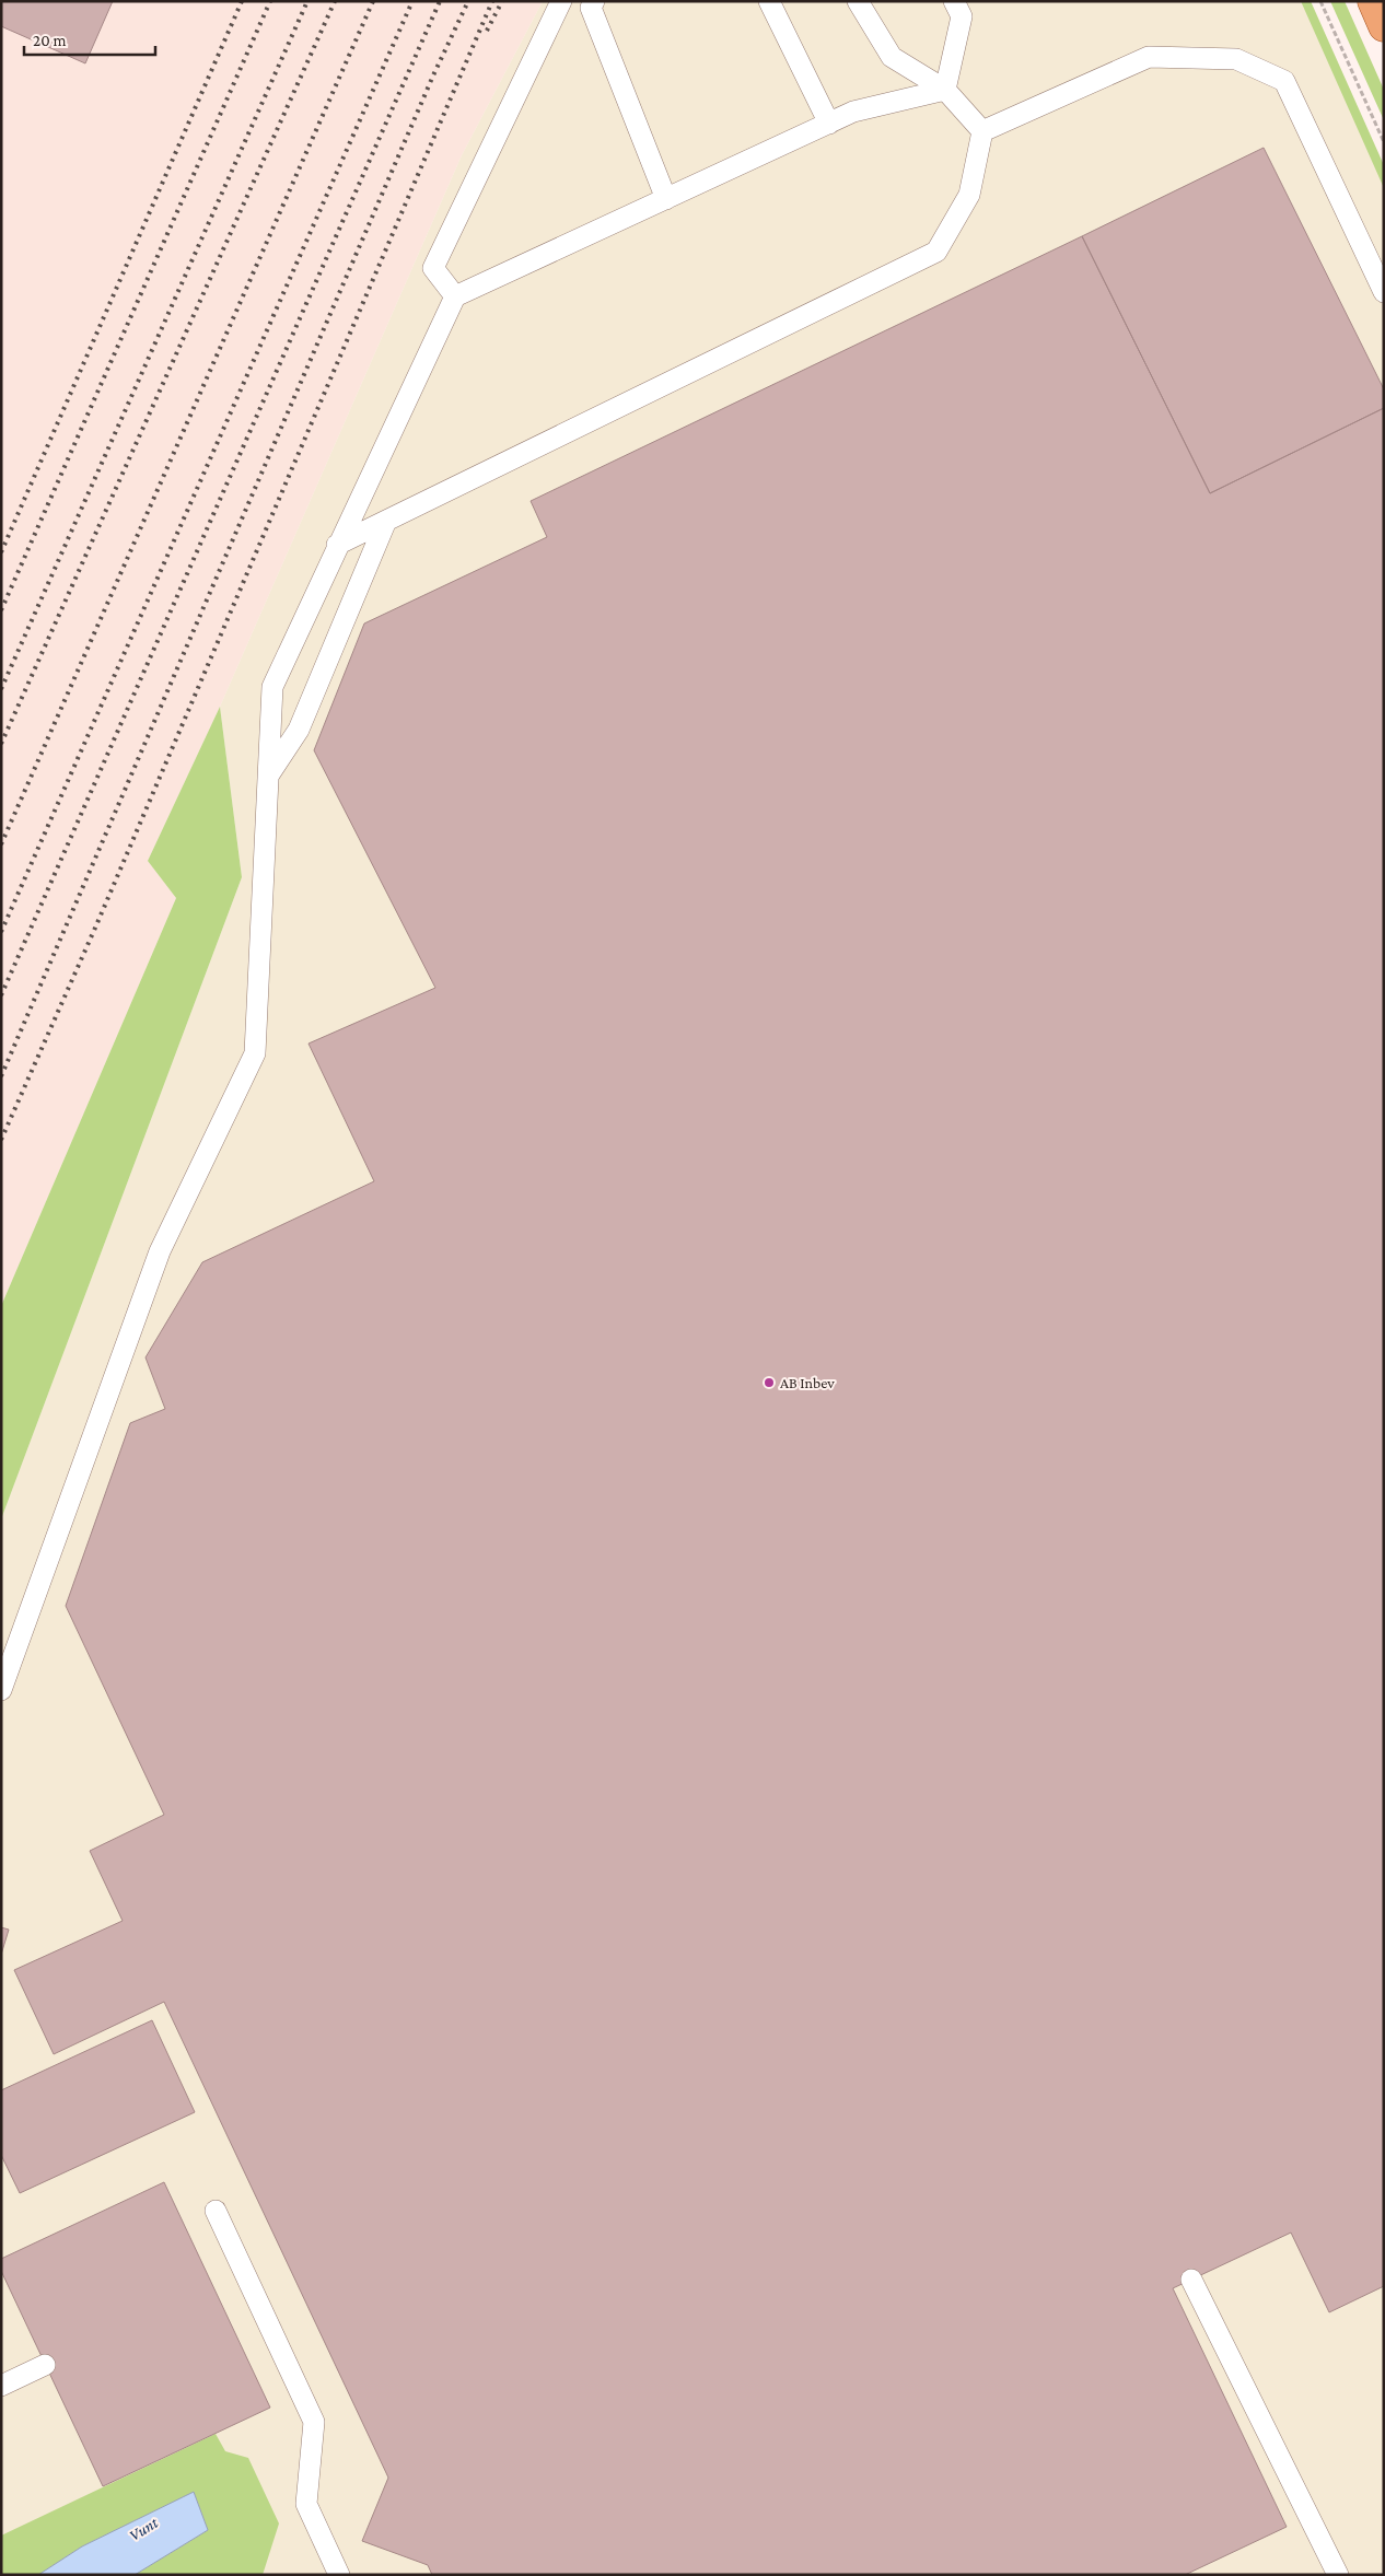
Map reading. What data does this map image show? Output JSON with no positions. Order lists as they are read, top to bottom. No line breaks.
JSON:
{"water":["Vunt"],"places":["AB Inbev"],"scale_bar":"20 m"}
